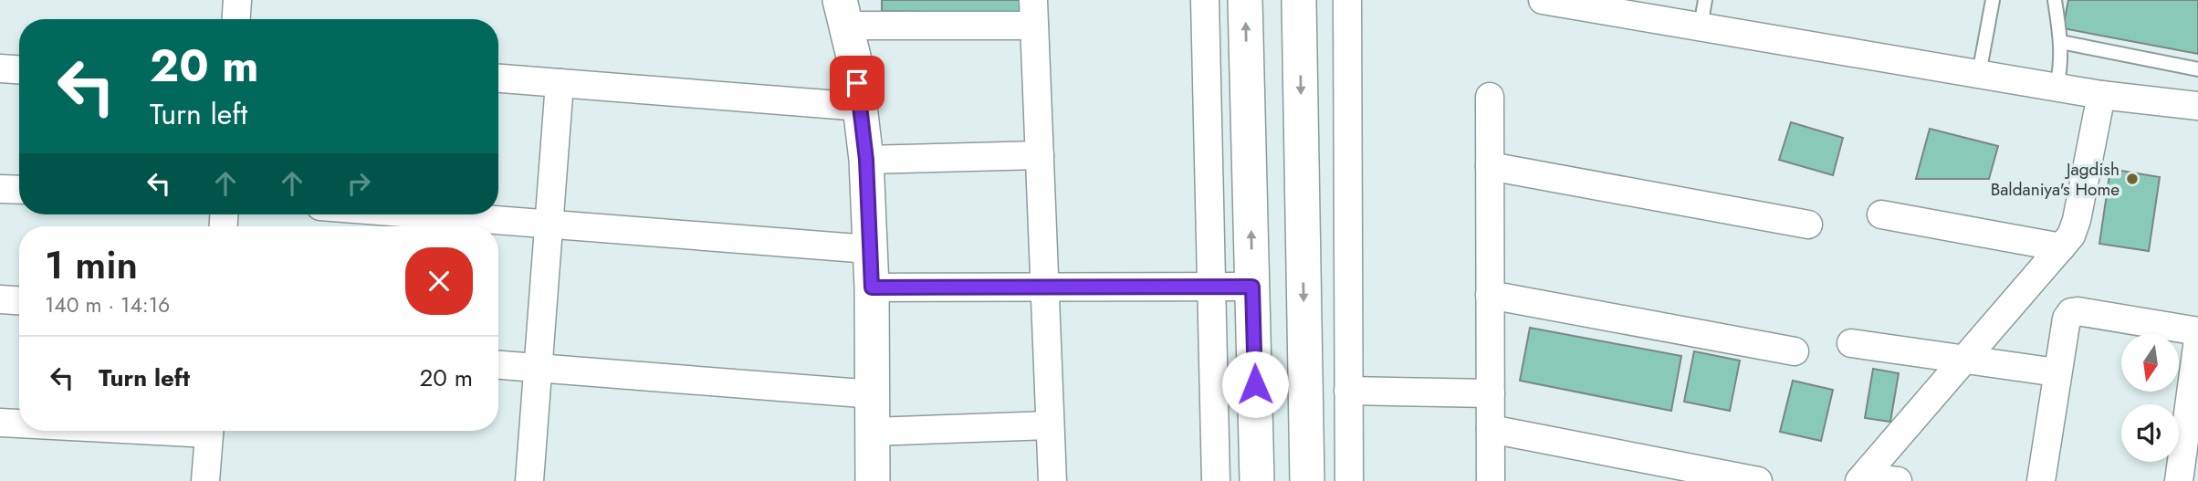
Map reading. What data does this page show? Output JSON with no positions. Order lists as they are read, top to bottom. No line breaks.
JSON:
{"places":["Jagdish Baldaniya's Home"],"north":"bottom","page":{"turn":["20 m","Turn left"],"heading":["1 min","140 m · 14:16"],"list":[{"name":"Turn left","value":"20 m"}]}}
